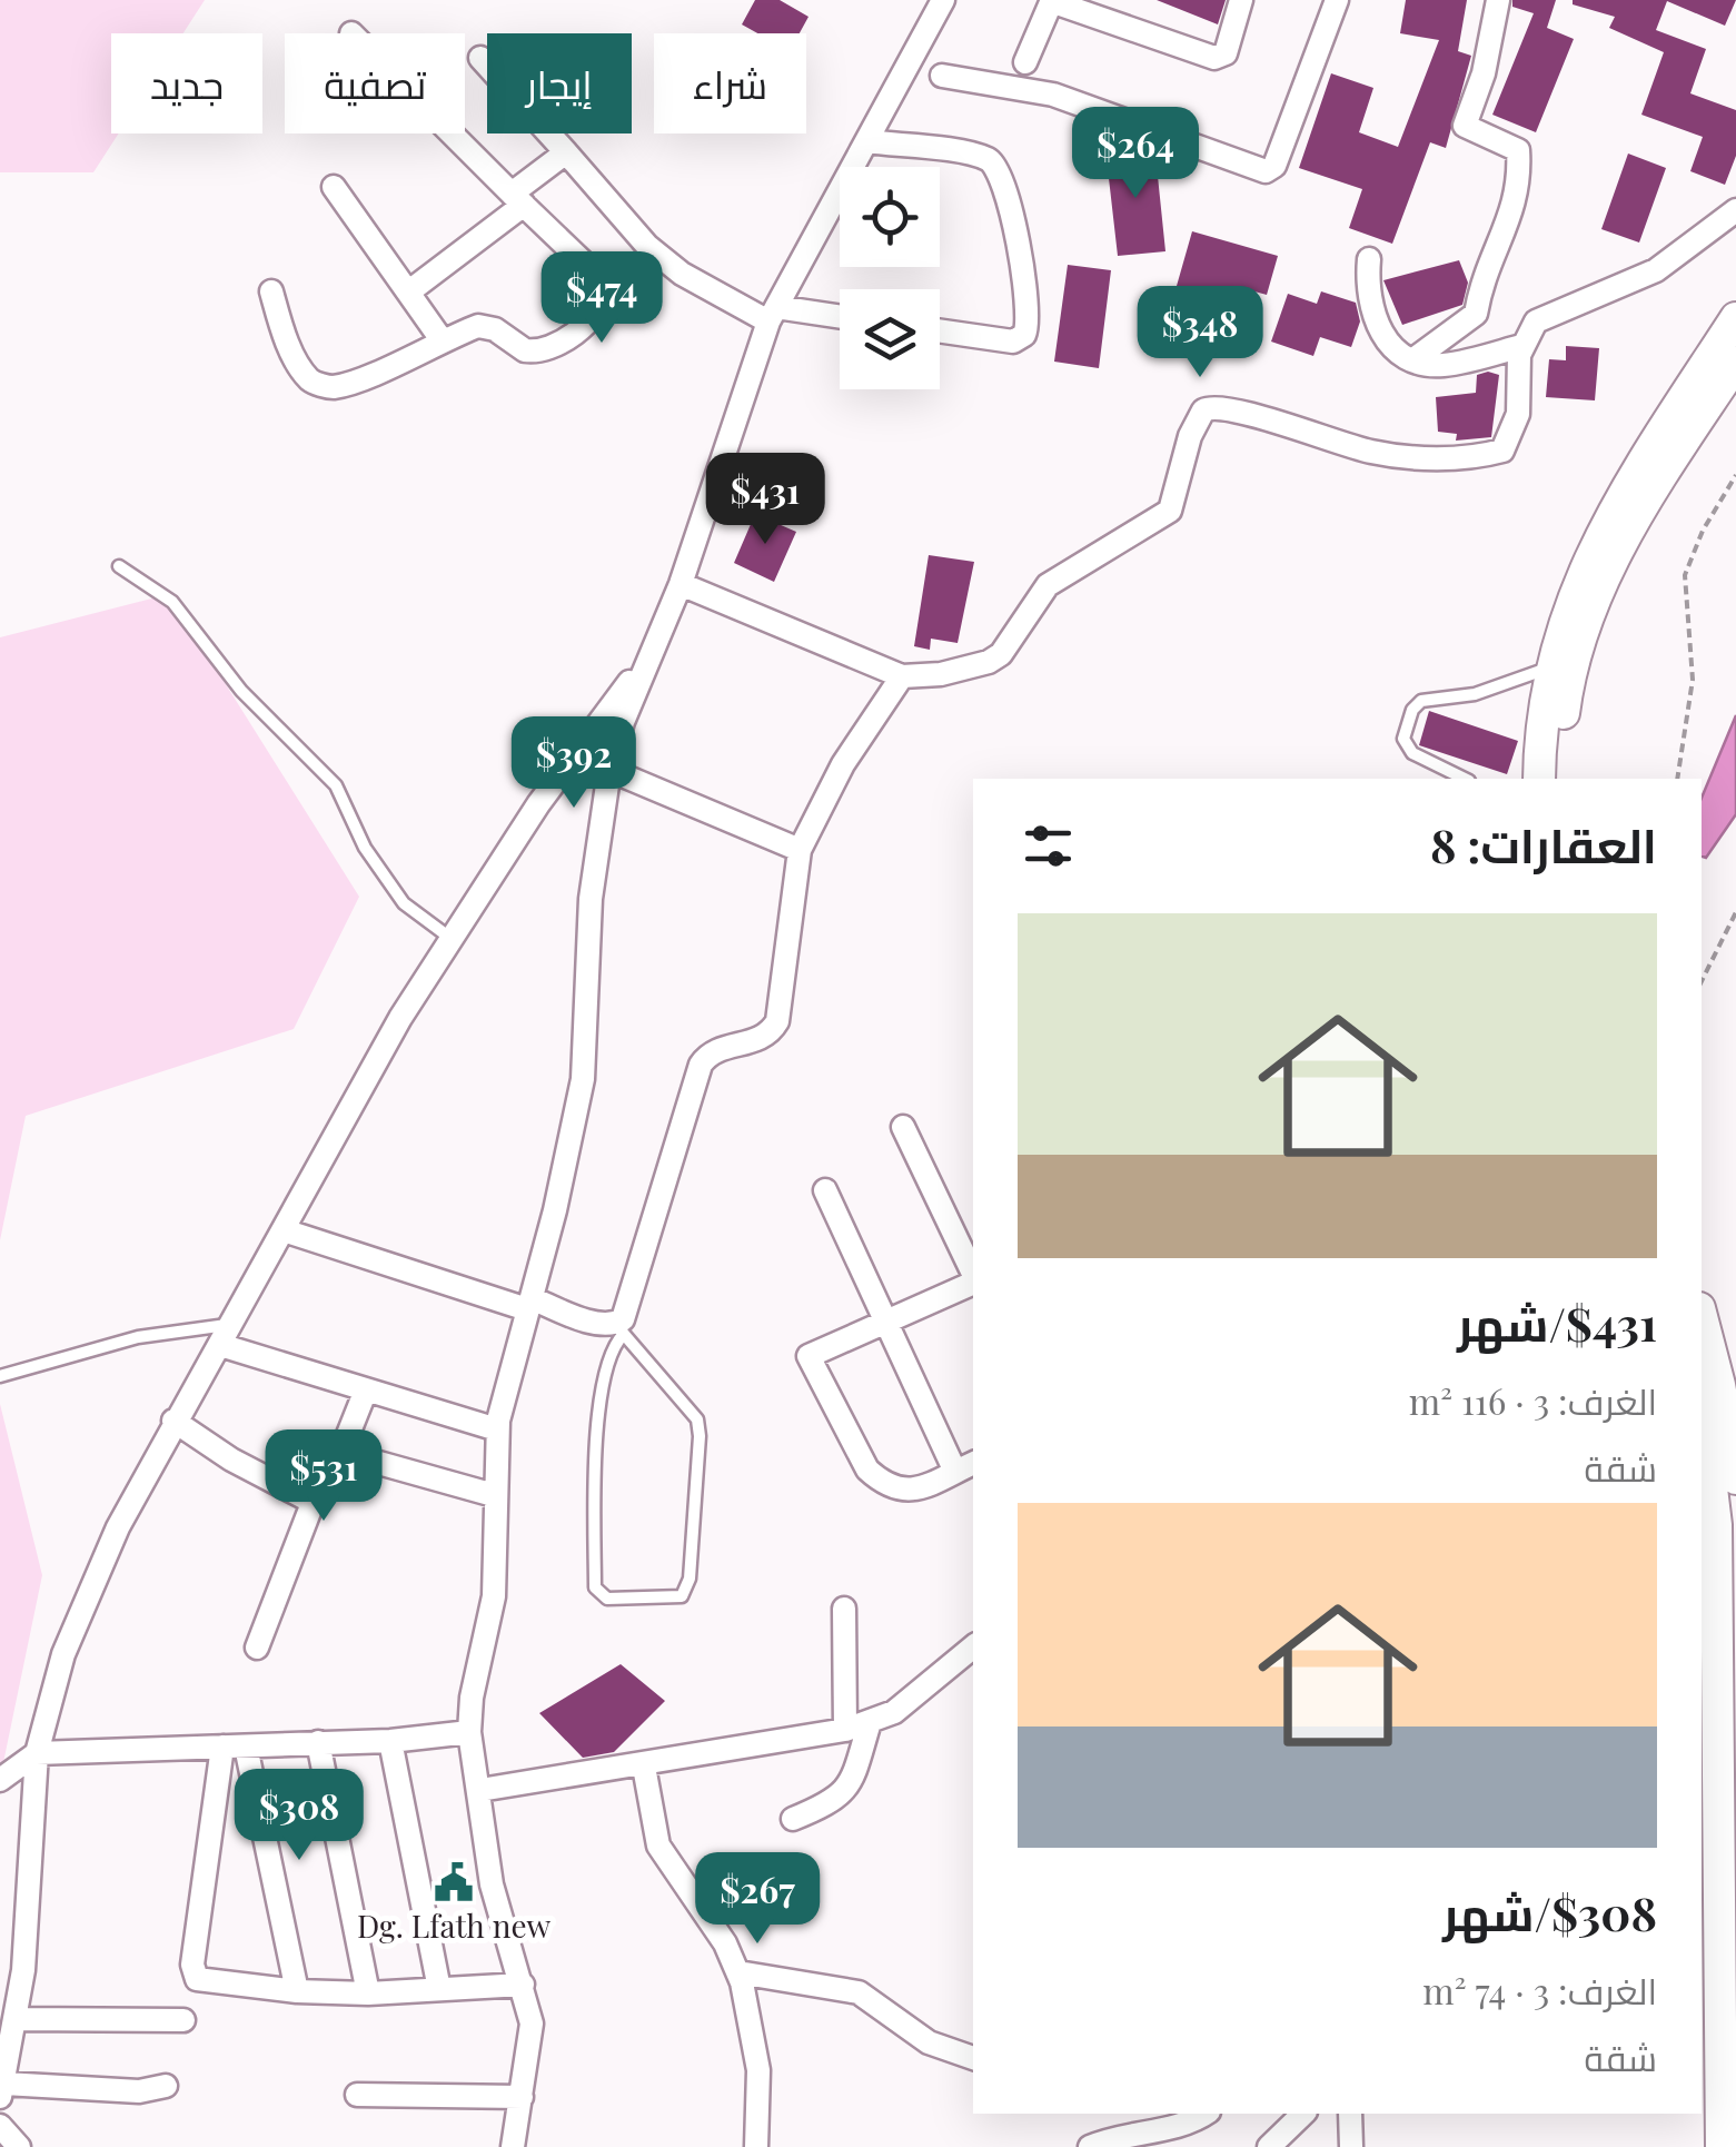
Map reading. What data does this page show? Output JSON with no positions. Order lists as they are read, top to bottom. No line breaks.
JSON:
{"places":{"public building":["Dg. Lfath new"]},"page":{"chip":["شراء","إيجار","تصفية","جديد"],"price":["$264","$474","$348","$431","$392","$531","$308","$267"],"heading":"العقارات: 8","list":[{"name":"$431/شهر","note":"الغرف: 3 · 116 m² · شقة"},{"name":"$308/شهر","note":"الغرف: 3 · 74 m² · شقة"}]}}
